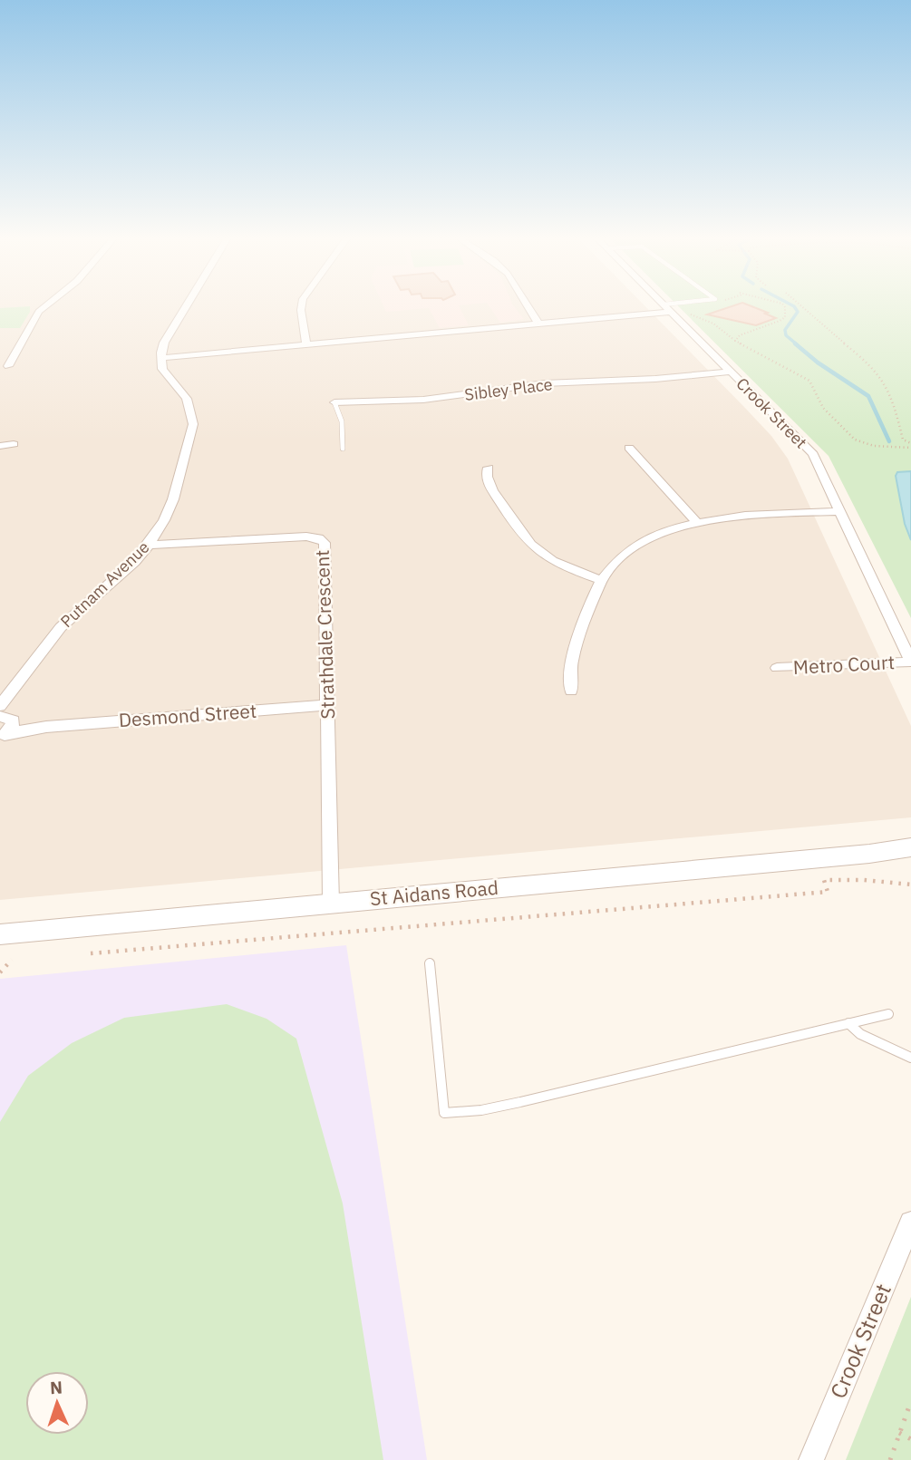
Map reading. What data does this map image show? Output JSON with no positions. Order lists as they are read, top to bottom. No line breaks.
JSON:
{"streets":{"street":["Sibley Place","Crook Street","Putnam Avenue","Strathdale Crescent","Metro Court","Desmond Street","St Aidans Road"]},"crossings":[["Sibley Place","Crook Street"],["Crook Street","Metro Court"],["Putnam Avenue","Strathdale Crescent"],["Strathdale Crescent","Desmond Street"],["Strathdale Crescent","St Aidans Road"]],"north":"top"}
